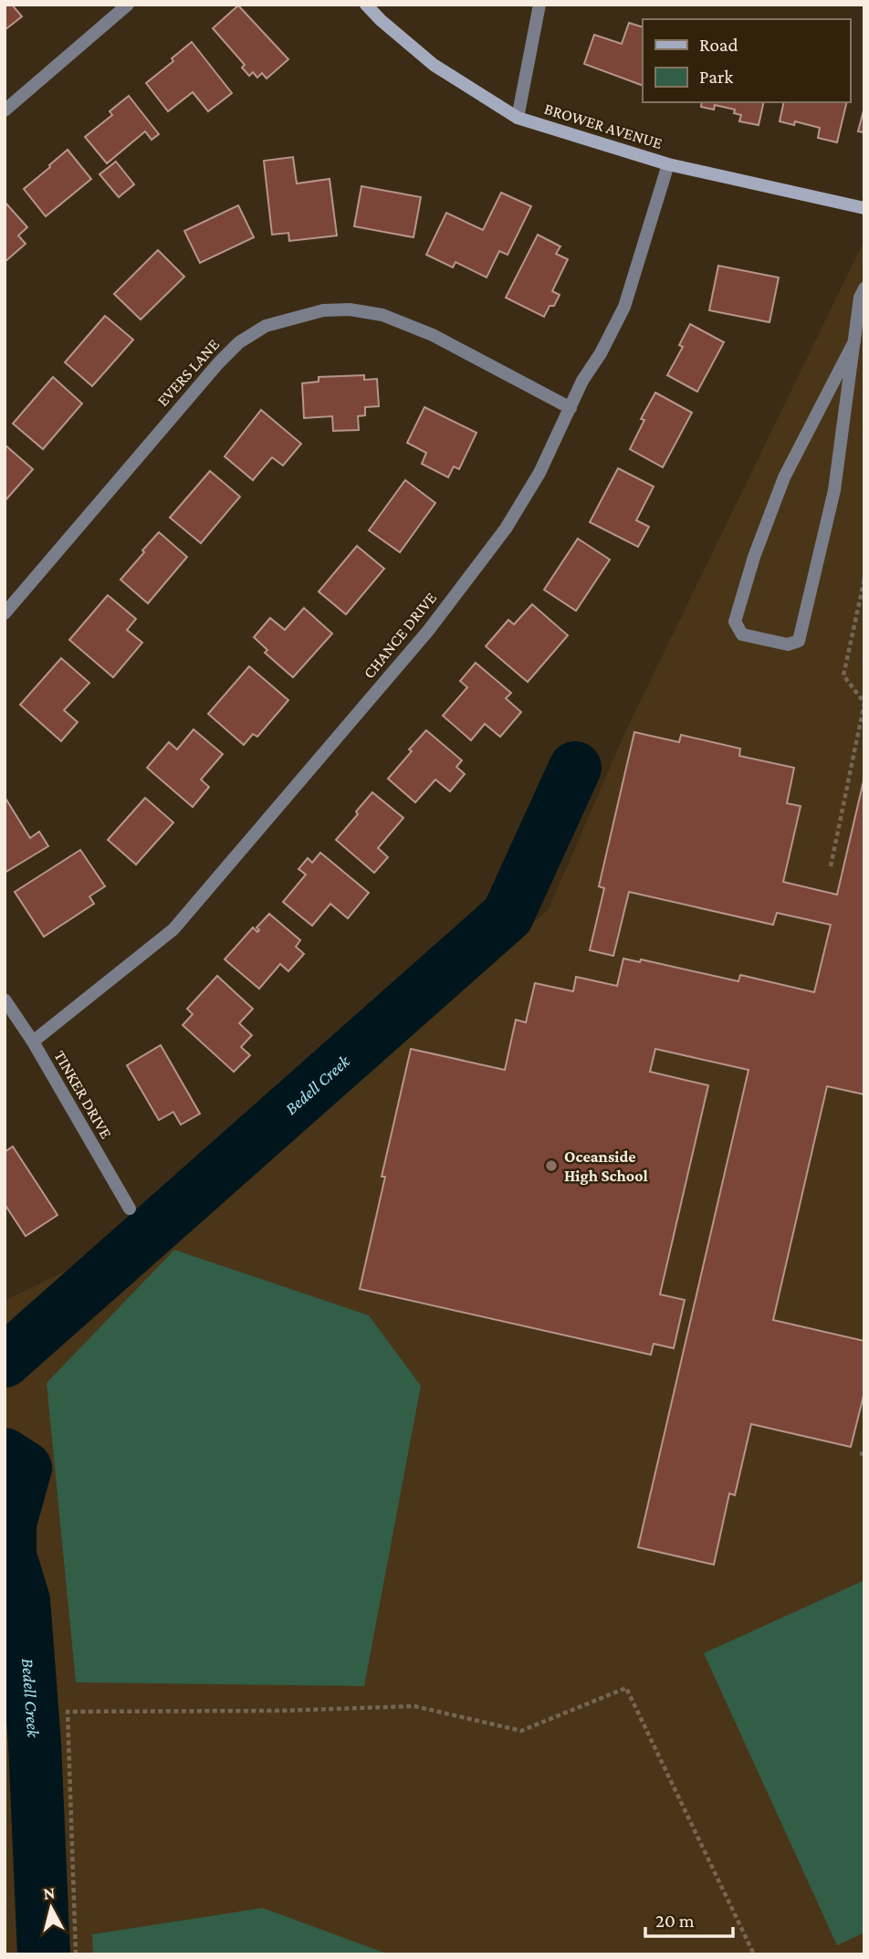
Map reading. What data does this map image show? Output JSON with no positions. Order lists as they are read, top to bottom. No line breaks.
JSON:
{"streets":{"main road":["BROWER AVENUE"],"street":["EVERS LANE","CHANCE DRIVE","TINKER DRIVE"]},"crossings":[["BROWER AVENUE","CHANCE DRIVE"],["EVERS LANE","CHANCE DRIVE"],["CHANCE DRIVE","TINKER DRIVE"]],"water":["Bedell Creek"],"places":["Oceanside High School"],"legend":["Road","Park"],"scale_bar":"20 m","north":"top"}
